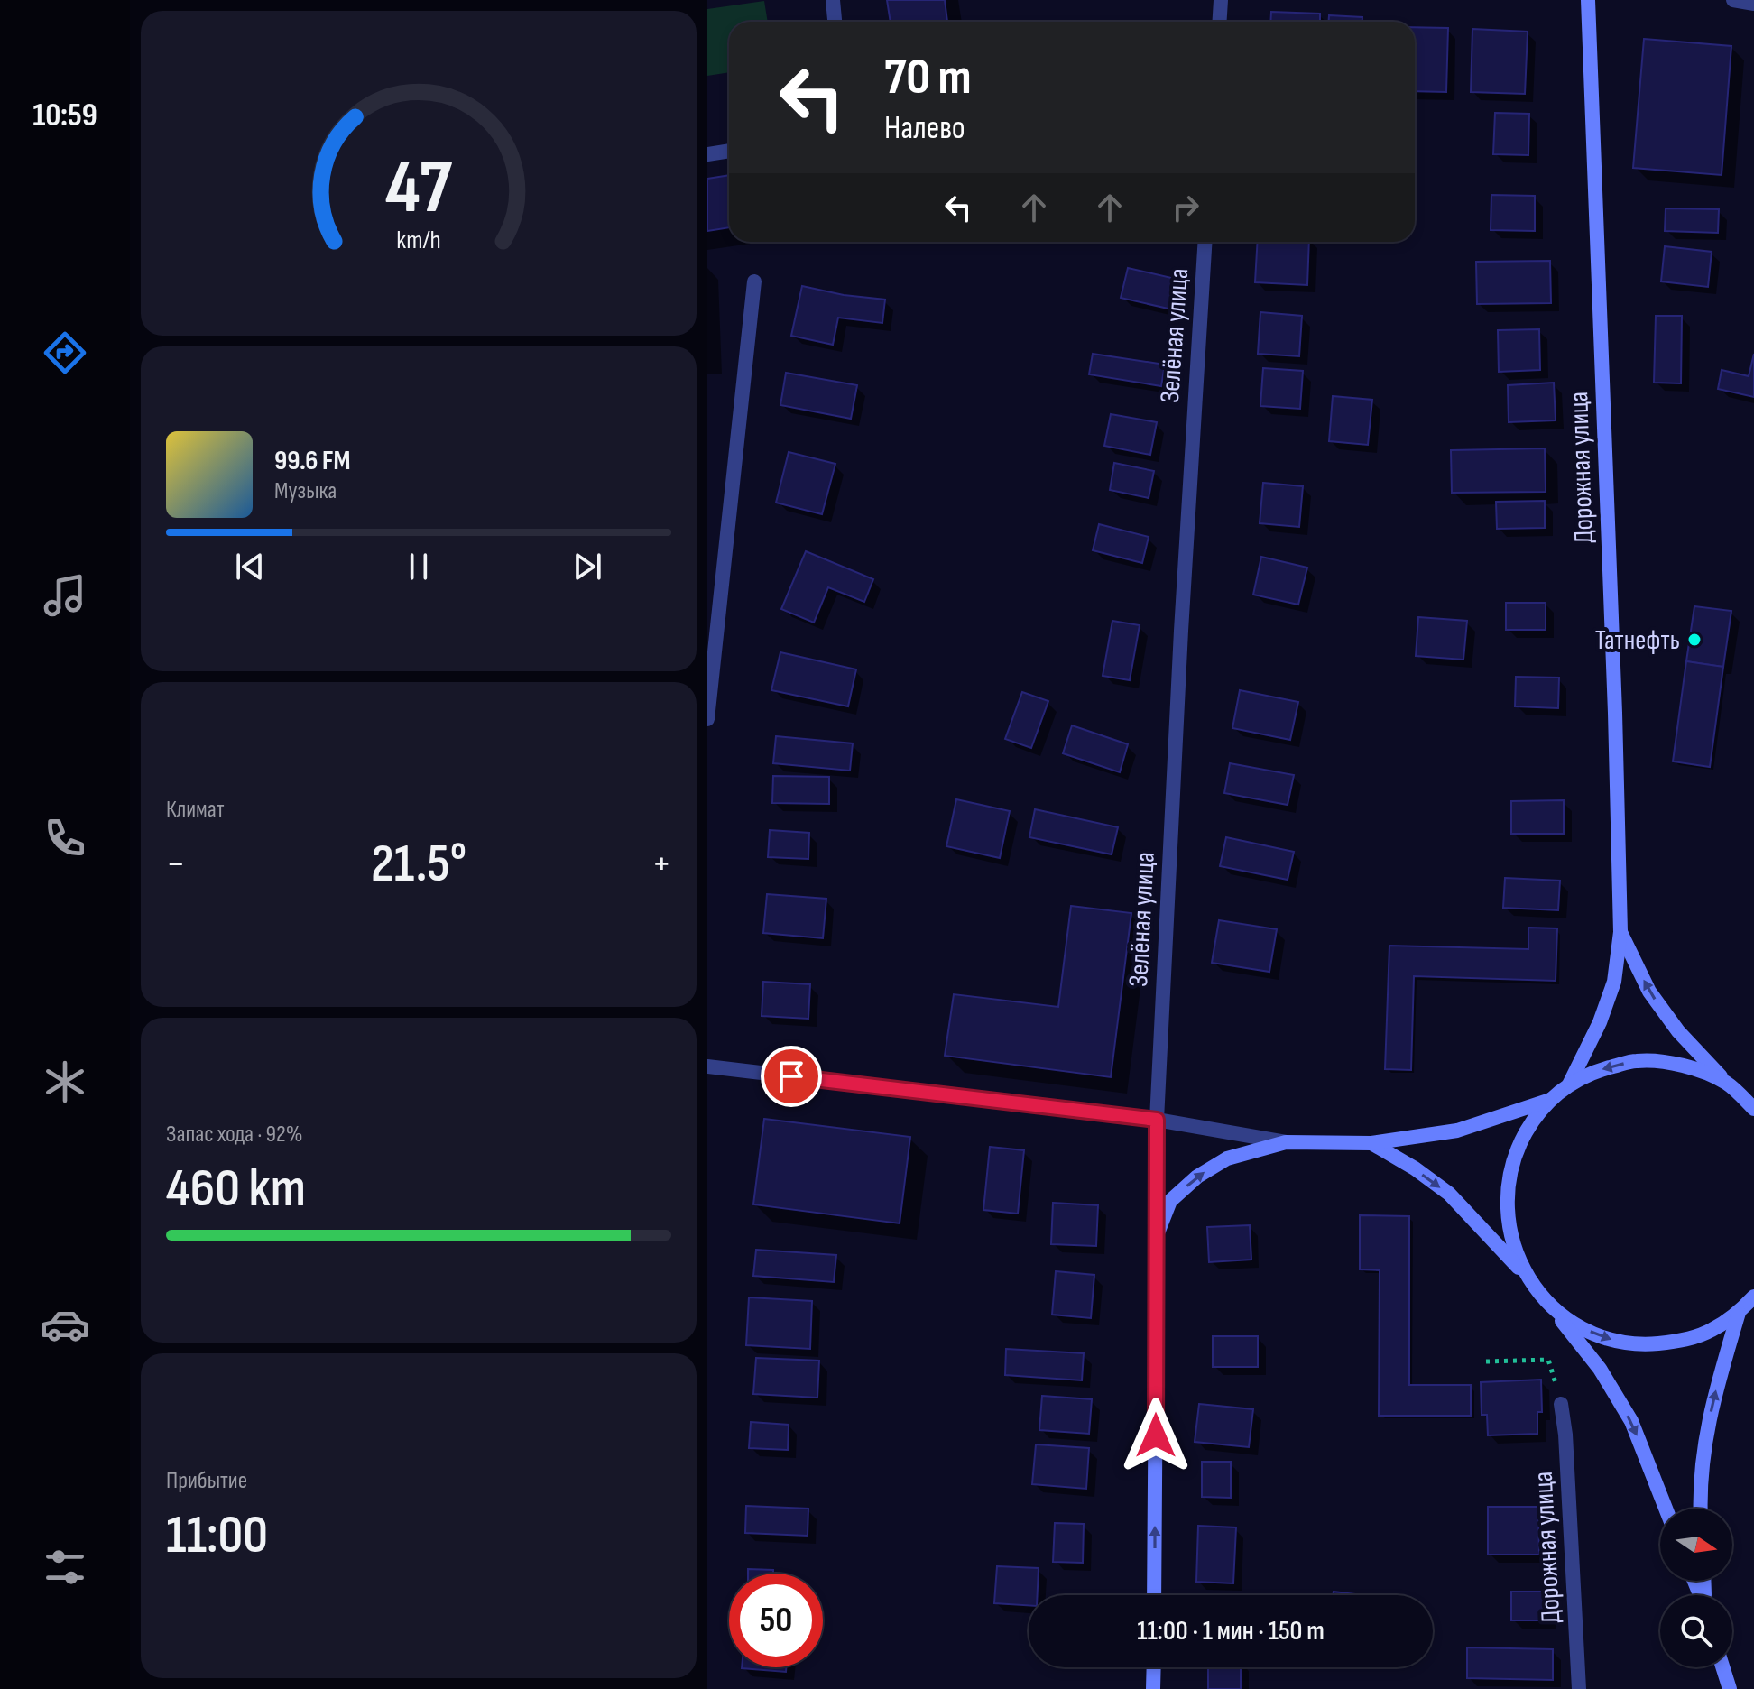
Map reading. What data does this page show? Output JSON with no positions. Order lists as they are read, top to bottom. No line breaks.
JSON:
{"streets":{"main road":["Зелёная улица","Дорожная улица"]},"places":["Татнефть"],"north":"right","page":{"tabs":"10:59","turn":["70 m","Налево"],"song":["99.6 FM","Музыка"],"tile":["Климат",["Запас хода · 92%","460 km"],["Прибытие","11:00"]],"heat":["−","21.5°","+"],"limit":"50","trip":"11:00 · 1 мин · 150 m","gauge":["47","km/h"]}}
